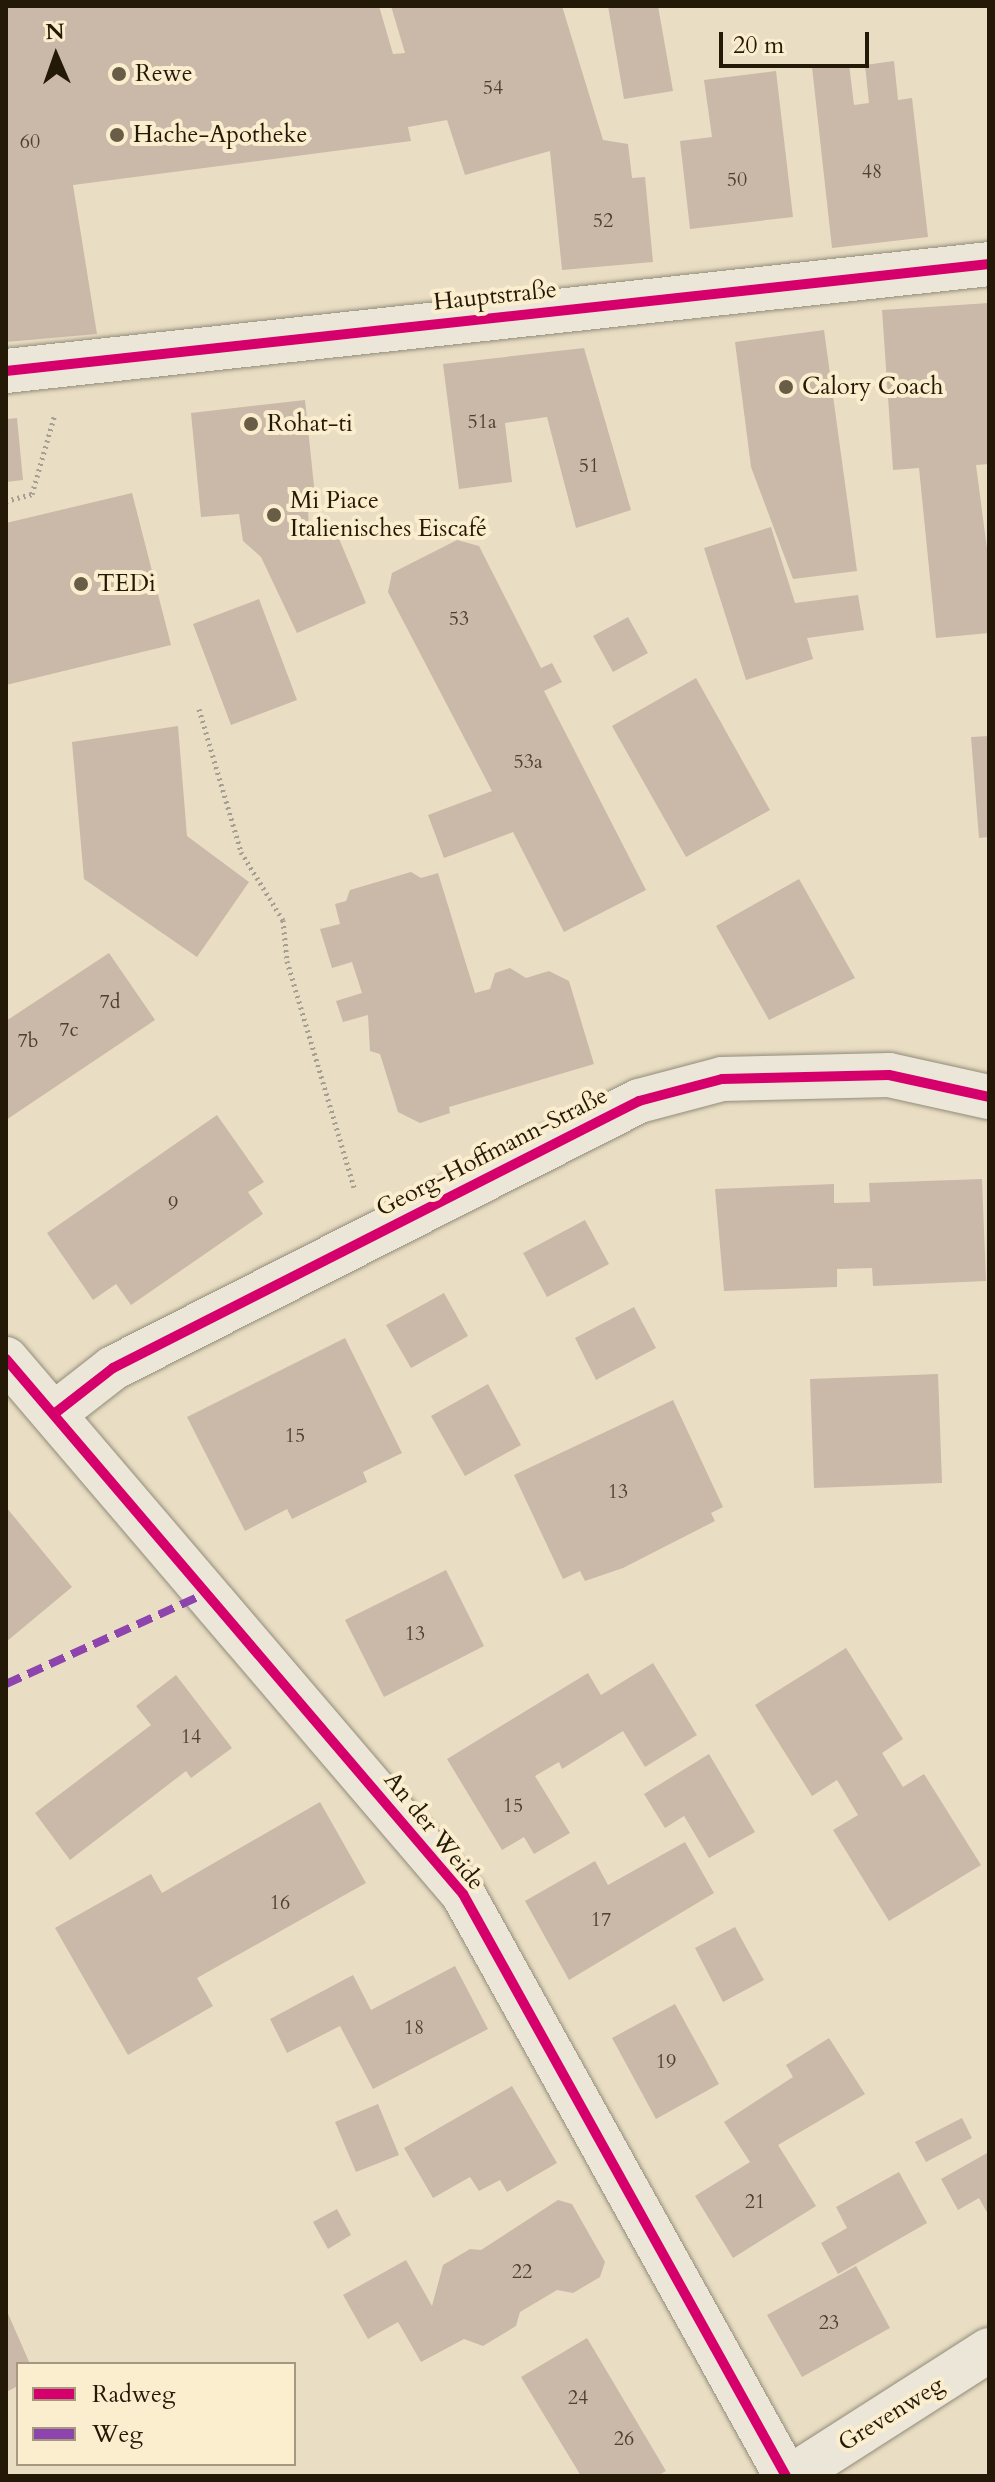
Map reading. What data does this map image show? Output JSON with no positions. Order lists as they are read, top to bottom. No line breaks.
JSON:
{"streets":{"street":["Hauptstraße","Georg-Hoffmann-Straße","An der Weide","Grevenweg"]},"crossings":[["Georg-Hoffmann-Straße","An der Weide"]],"places":["Rewe","Hache-Apotheke","Calory Coach","Rohat-ti","Mi Piace Italienisches Eiscafé","TEDi"],"house_numbers":["54","60","48","50","52","51a","51","53","53a","7d","7c","7b","9","15","13","13","14","15","16","17","18","19","21","22","23","24","26"],"legend":["Radweg","Weg"],"scale_bar":"20 m","north":"top"}
